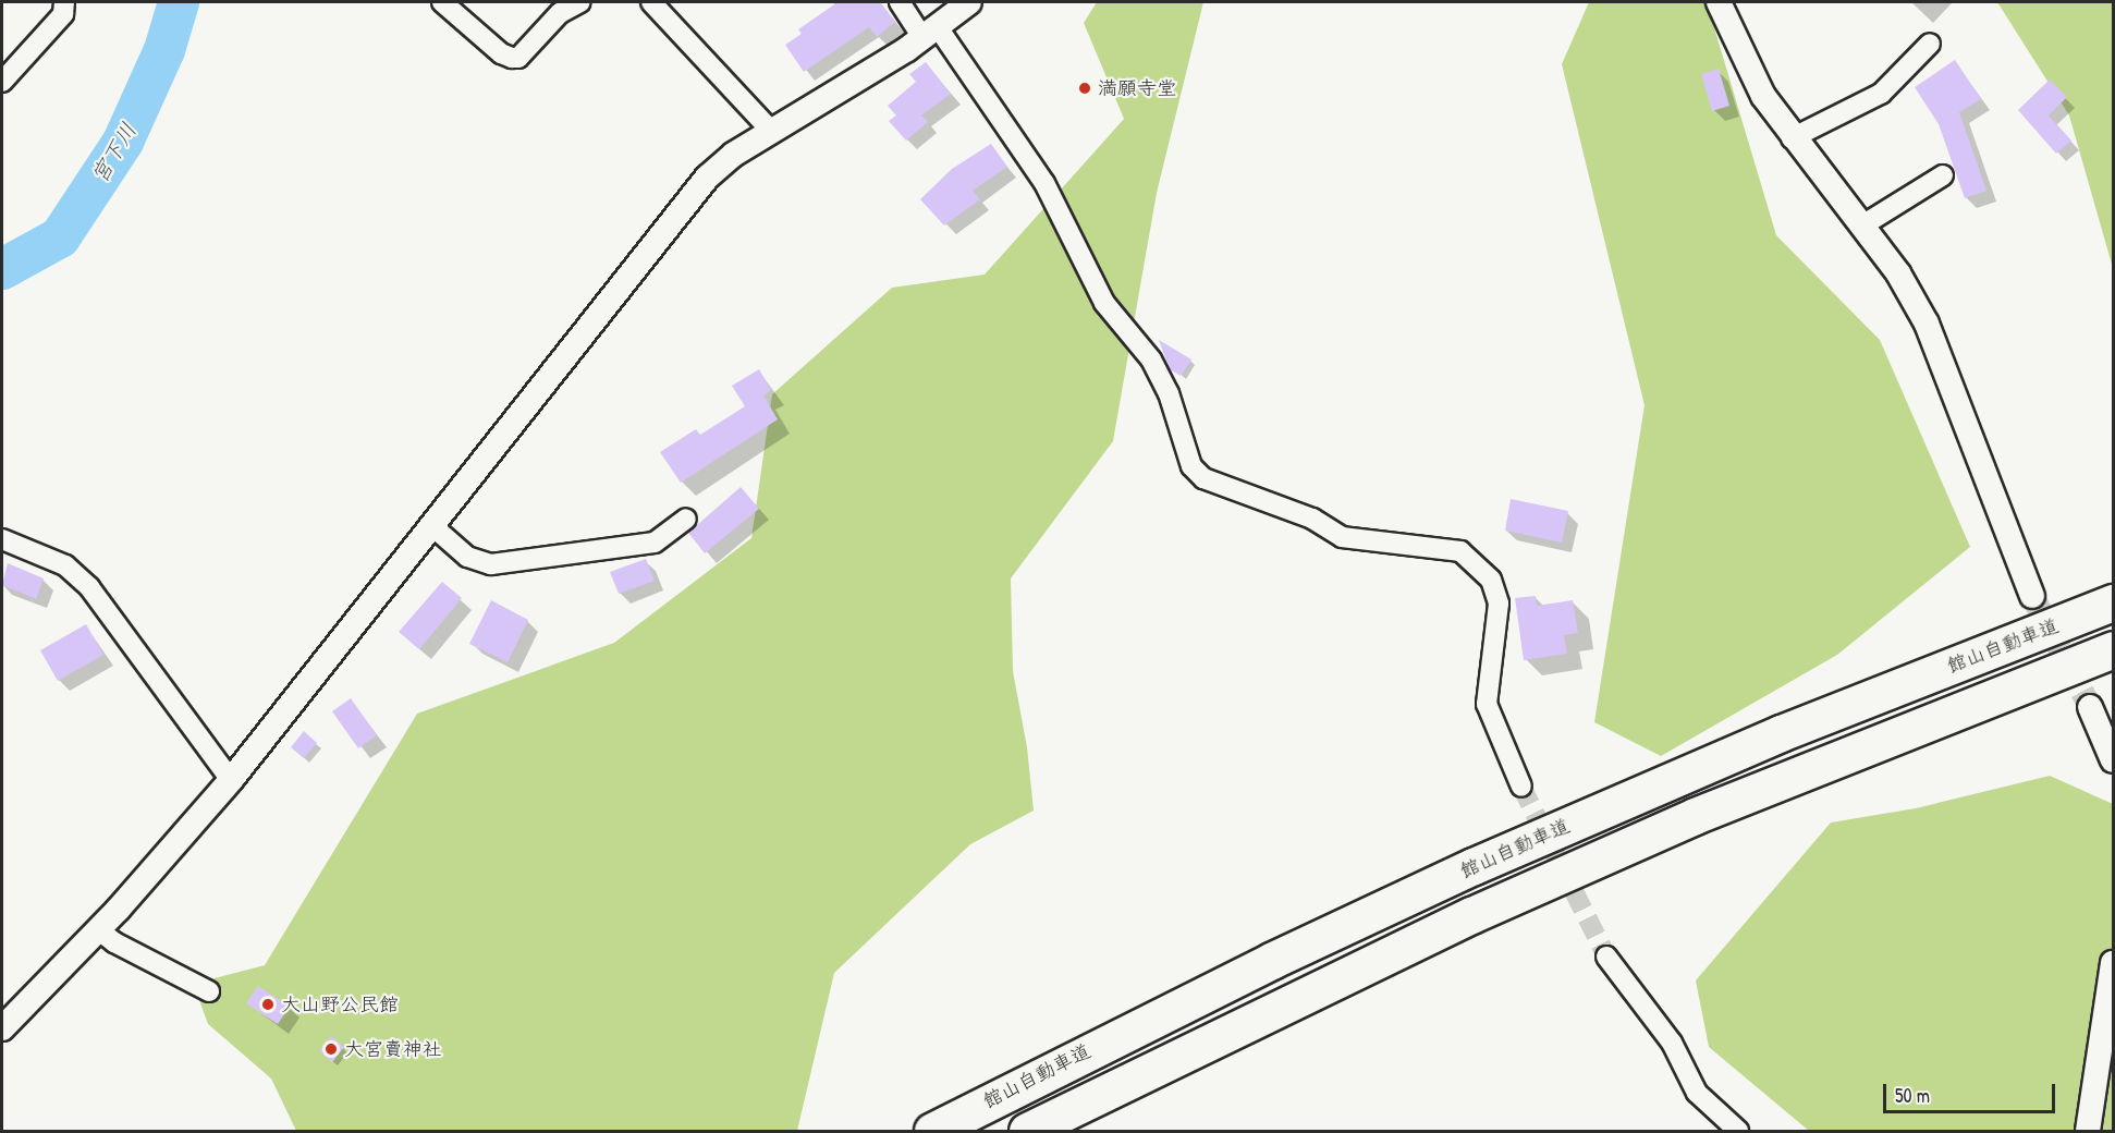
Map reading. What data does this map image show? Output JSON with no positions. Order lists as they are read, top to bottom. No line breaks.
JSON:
{"streets":{"highway":["館山自動車道"]},"water":["宮下川"],"places":["満願寺堂","大山野公民館","大宮賣神社"],"scale_bar":"50 m"}
